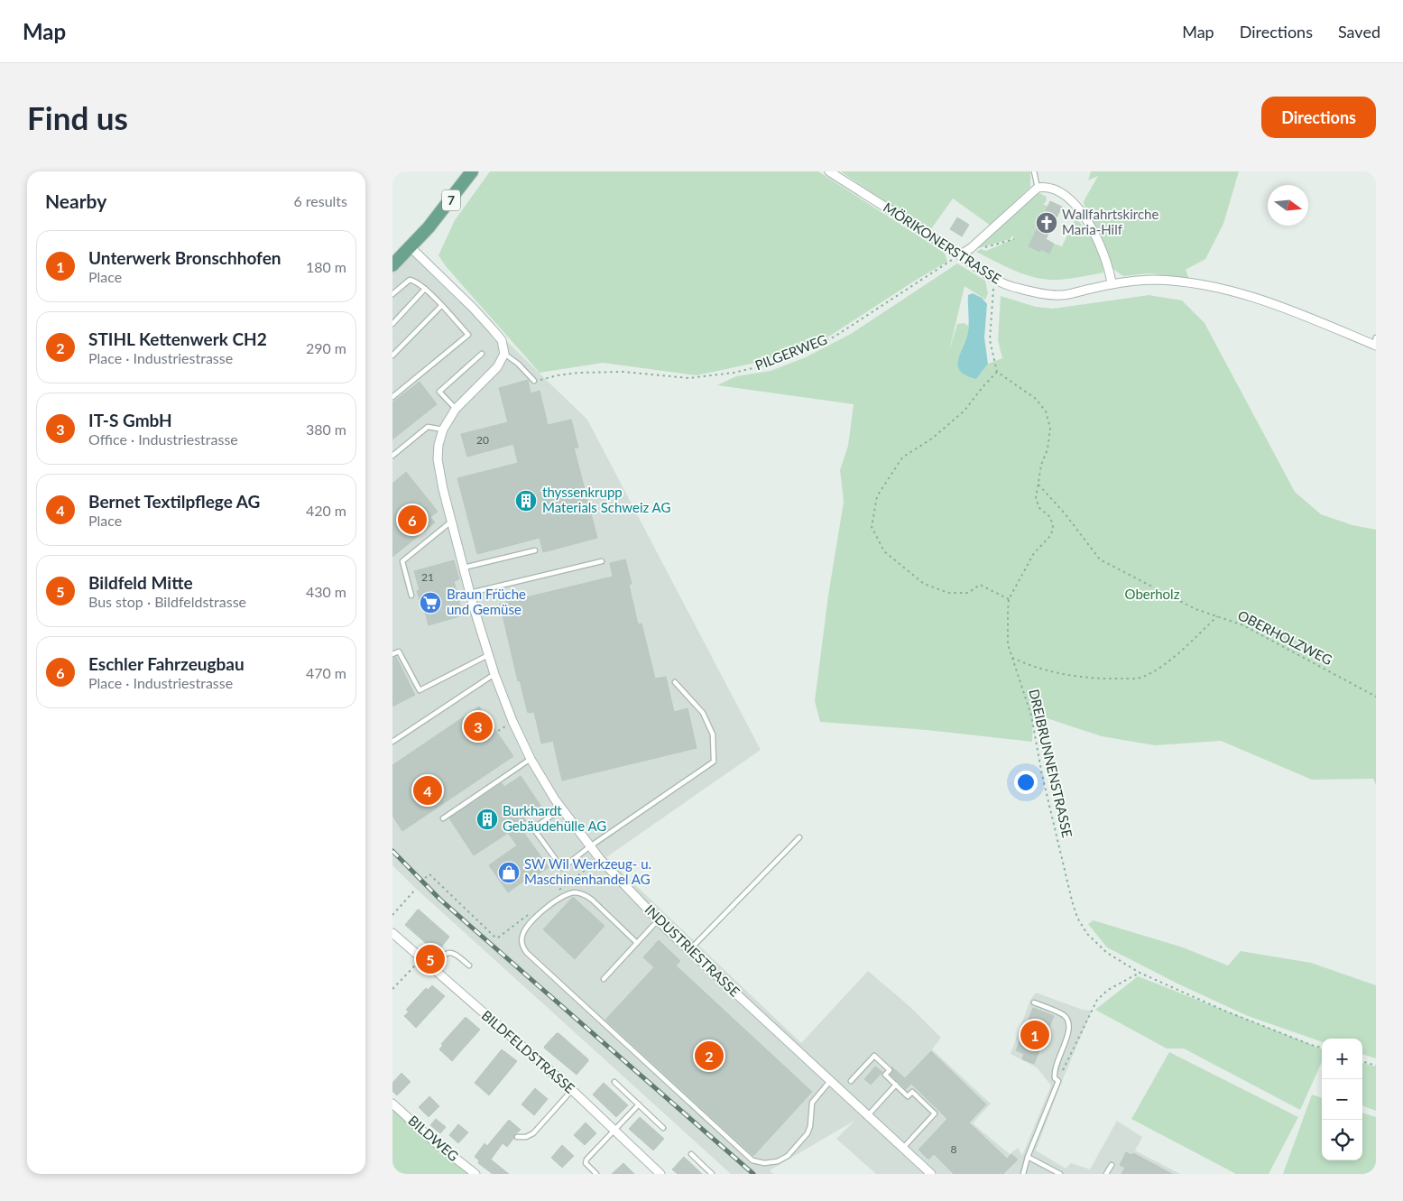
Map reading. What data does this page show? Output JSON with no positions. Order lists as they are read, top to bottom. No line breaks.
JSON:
{"streets":{"main road":["7"],"street":["MÖRIKONERSTRASSE","INDUSTRIESTRASSE","BILDFELDSTRASSE","BILDWEG"],"path":["PILGERWEG","OBERHOLZWEG","DREIBRUNNENSTRASSE"]},"crossings":[["MÖRIKONERSTRASSE","PILGERWEG"],["OBERHOLZWEG","DREIBRUNNENSTRASSE"]],"parks":["Oberholz"],"places":{"church":["Wallfahrtskirche Maria-Hilf"],"building":["thyssenkrupp Materials Schweiz AG","Burkhardt Gebäudehülle AG"],"supermarket":["Braun Früche und Gemüse"],"shop":["SW Wil Werkzeug- u. Maschinenhandel AG"]},"house_numbers":["20","21","8"],"north":"right","page":{"header":"Map","nav":["Map","Directions","Saved"],"buttons":"Directions","title":"Find us","heading":["Nearby","6 results"],"list":[{"mark":"1","name":"Unterwerk Bronschhofen","note":"Place","value":"180 m"},{"mark":"2","name":"STIHL Kettenwerk CH2","note":"Place · Industriestrasse","value":"290 m"},{"mark":"3","name":"IT-S GmbH","note":"Office · Industriestrasse","value":"380 m"},{"mark":"4","name":"Bernet Textilpflege AG","note":"Place","value":"420 m"},{"mark":"5","name":"Bildfeld Mitte","note":"Bus stop · Bildfeldstrasse","value":"430 m"},{"mark":"6","name":"Eschler Fahrzeugbau","note":"Place · Industriestrasse","value":"470 m"}],"pins":["6","3","4","5","1","2"],"map_buttons":["+","−"]}}
